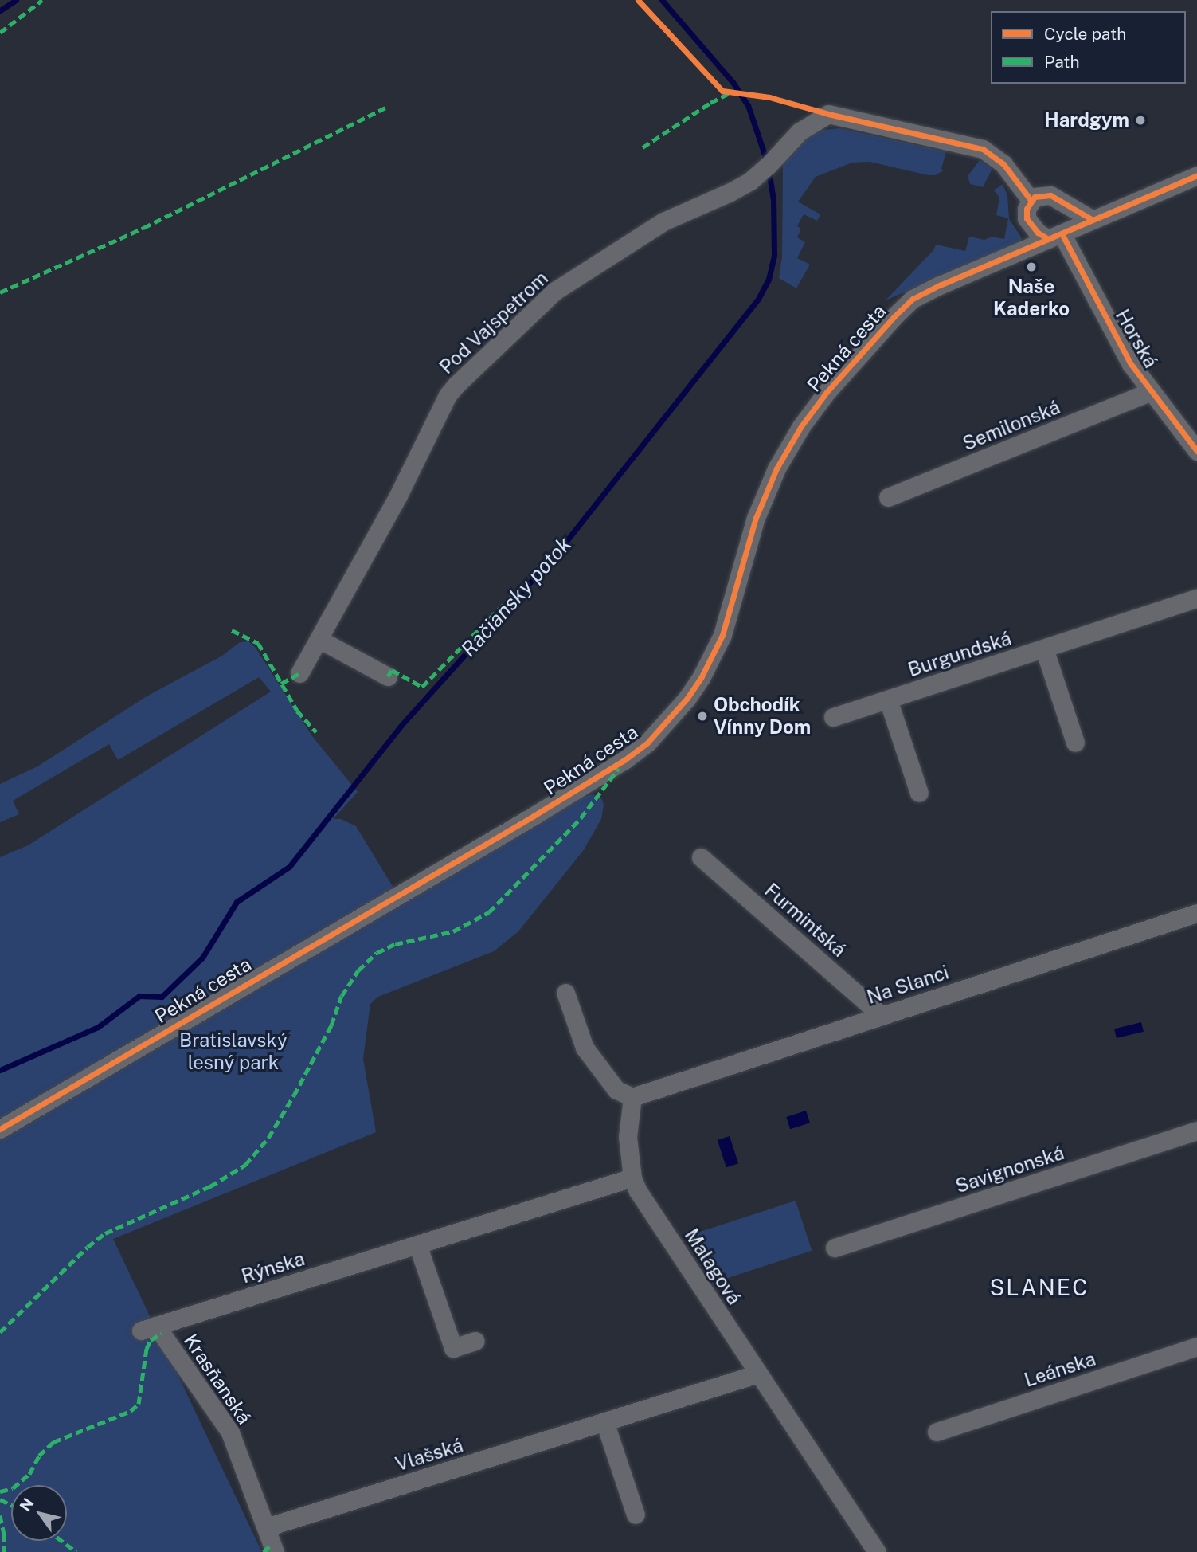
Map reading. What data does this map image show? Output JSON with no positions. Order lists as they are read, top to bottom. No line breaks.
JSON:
{"streets":{"street":["Pod Vajspetrom","Horská","Pekná cesta","Semilonská","Burgundská","Furmintská","Na Slanci","Savignonská","Malagová","Rýnska","Leánska","Krasňanská","Vlašská"]},"crossings":[["Horská","Pekná cesta"],["Horská","Semilonská"],["Furmintská","Na Slanci"],["Na Slanci","Malagová"],["Malagová","Rýnska"],["Malagová","Vlašská"],["Rýnska","Krasňanská"],["Krasňanská","Vlašská"]],"districts":["SLANEC"],"water":["Račiansky potok"],"parks":["Bratislavský lesný park"],"places":["Hardgym","Naše Kaderko","Obchodík Vínny Dom"],"legend":["Cycle path","Path"],"north":"top left"}
